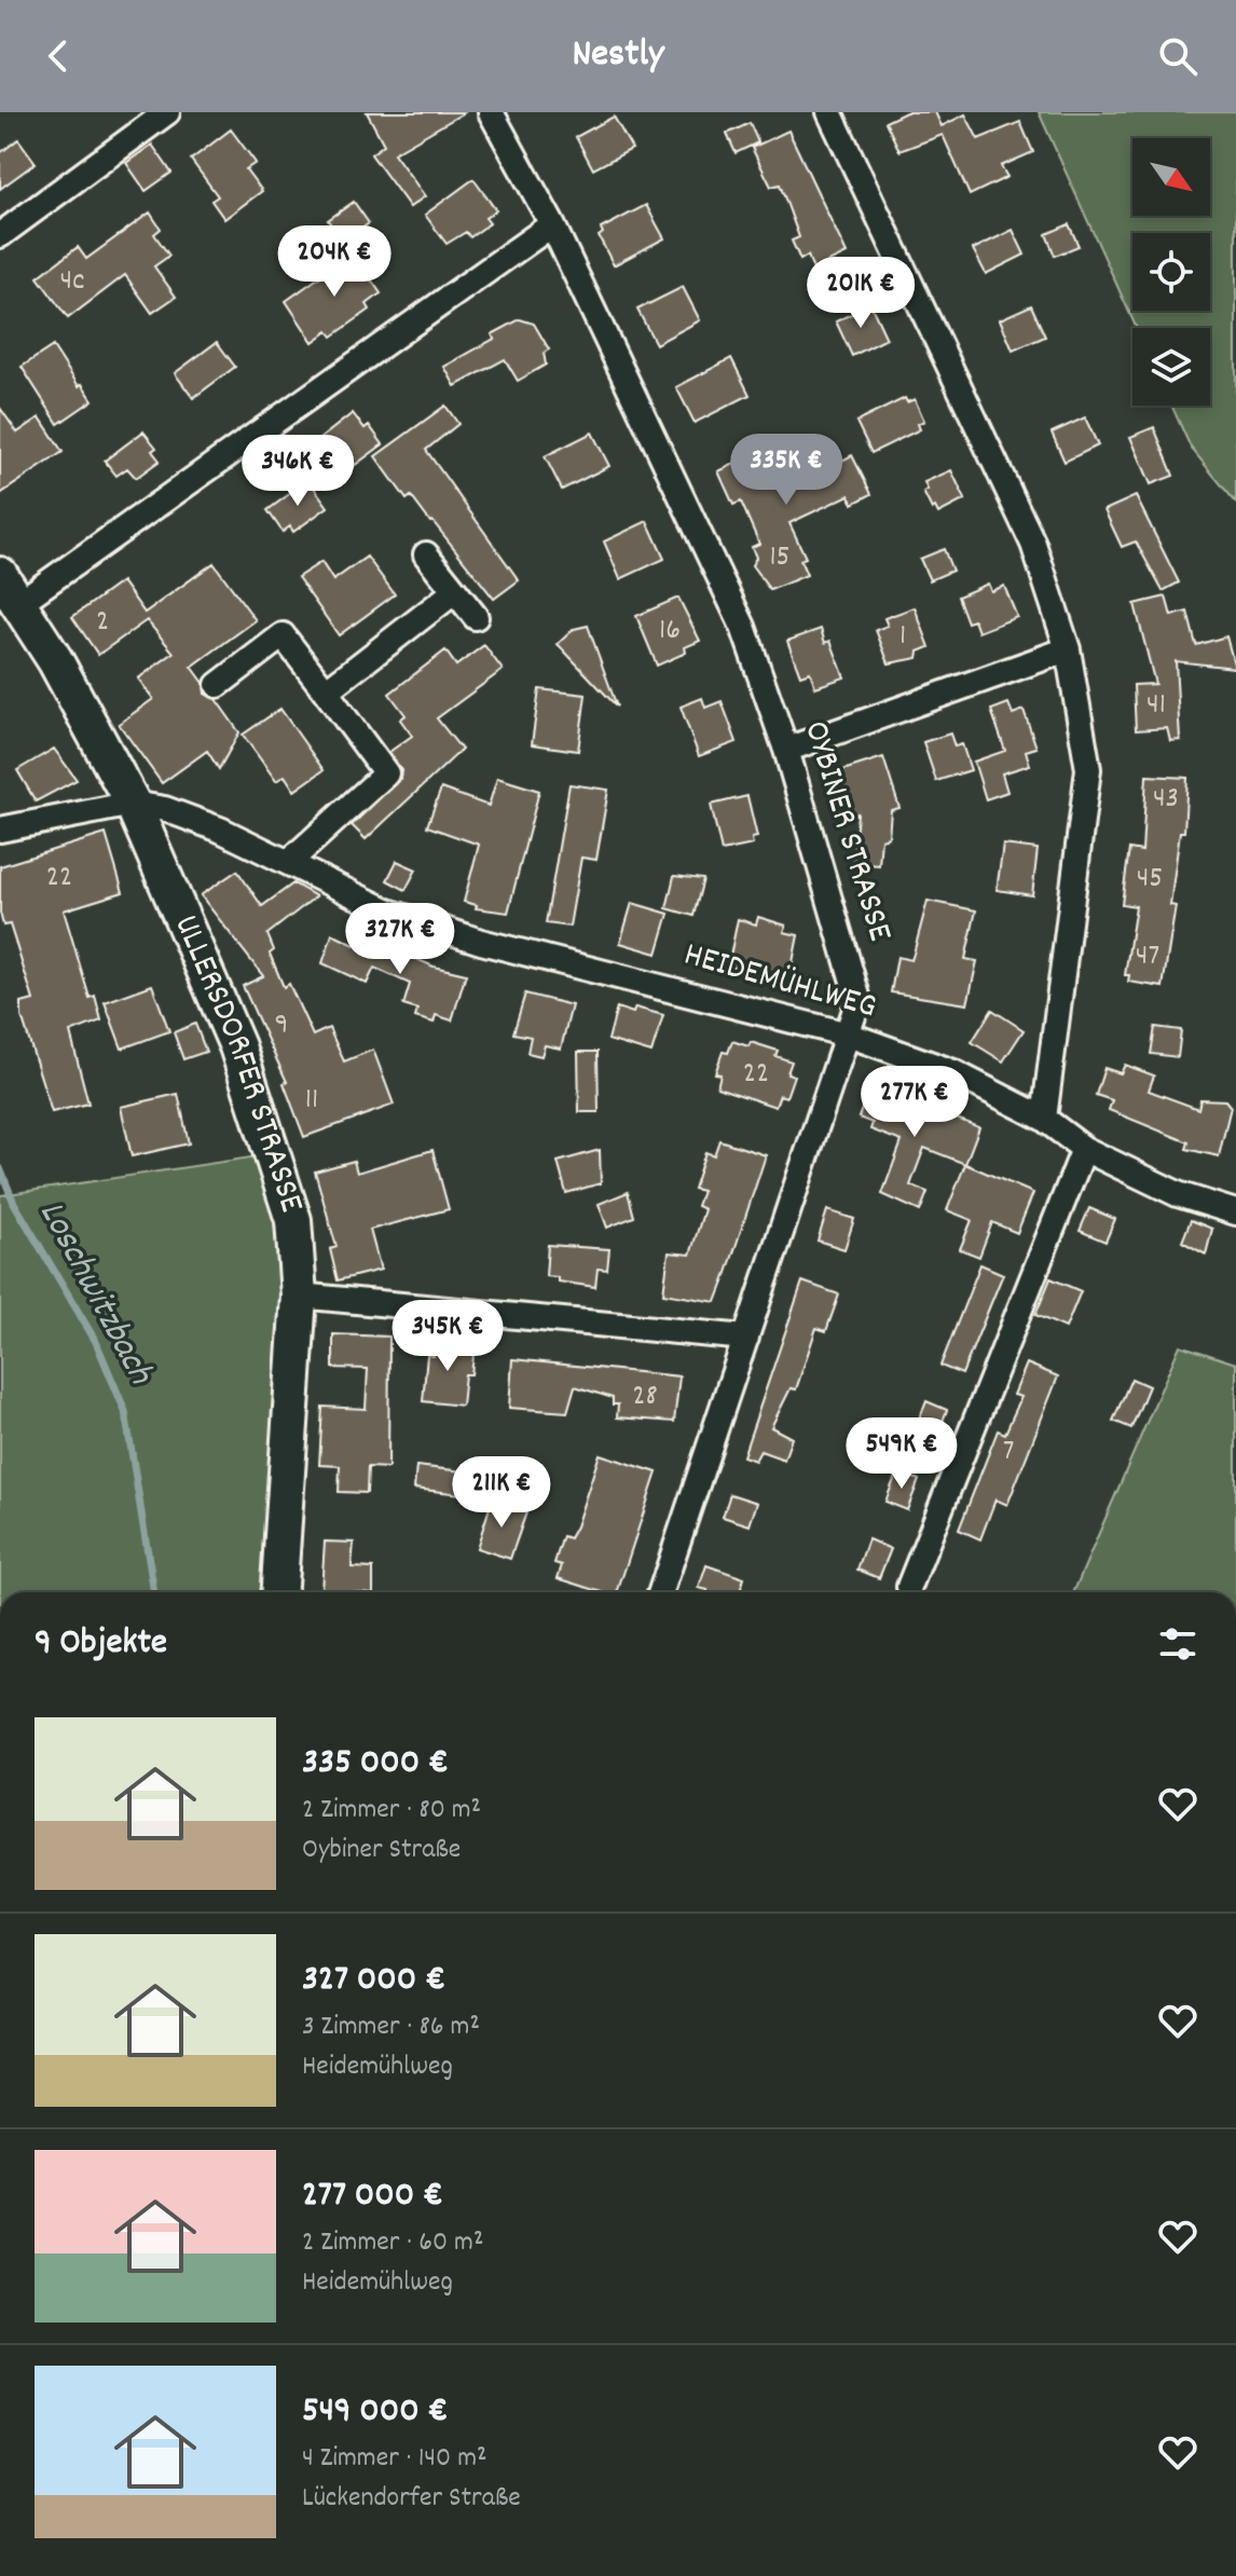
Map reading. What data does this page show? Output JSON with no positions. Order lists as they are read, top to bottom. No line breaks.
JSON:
{"streets":{"main road":["ULLERSDORFER STRASSE"],"street":["OYBINER STRASSE","HEIDEMÜHLWEG"]},"crossings":[["OYBINER STRASSE","HEIDEMÜHLWEG"],["HEIDEMÜHLWEG","ULLERSDORFER STRASSE"]],"water":["Loschwitzbach"],"house_numbers":["4c","15","2","16","1","41","43","22","45","47","9","22","11","28","7"],"north":"bottom right","page":{"header":"Nestly","price":["204K €","201K €","335K €","346K €","327K €","277K €","345K €","549K €","211K €"],"heading":"9 Objekte","list":[{"name":"335 000 €","note":"2 Zimmer · 80 m² · Oybiner Straße"},{"name":"327 000 €","note":"3 Zimmer · 86 m² · Heidemühlweg"},{"name":"277 000 €","note":"2 Zimmer · 60 m² · Heidemühlweg"},{"name":"549 000 €","note":"4 Zimmer · 140 m² · Lückendorfer Straße"}]}}
